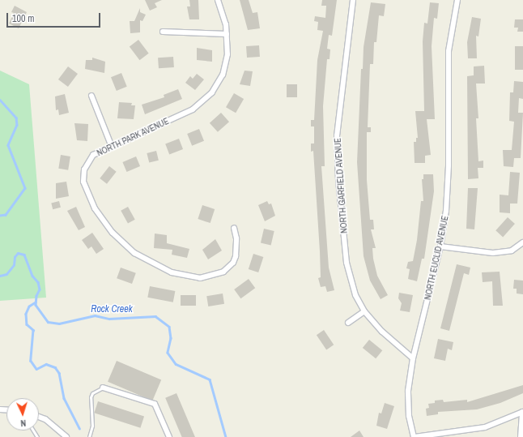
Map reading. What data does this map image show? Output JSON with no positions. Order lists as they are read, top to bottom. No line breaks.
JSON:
{"streets":{"street":["NORTH PARK AVENUE","NORTH GARFIELD AVENUE","NORTH EUCLID AVENUE"]},"crossings":[["NORTH GARFIELD AVENUE","NORTH EUCLID AVENUE"]],"water":["Rock Creek"],"scale_bar":"100 m","north":"bottom"}
